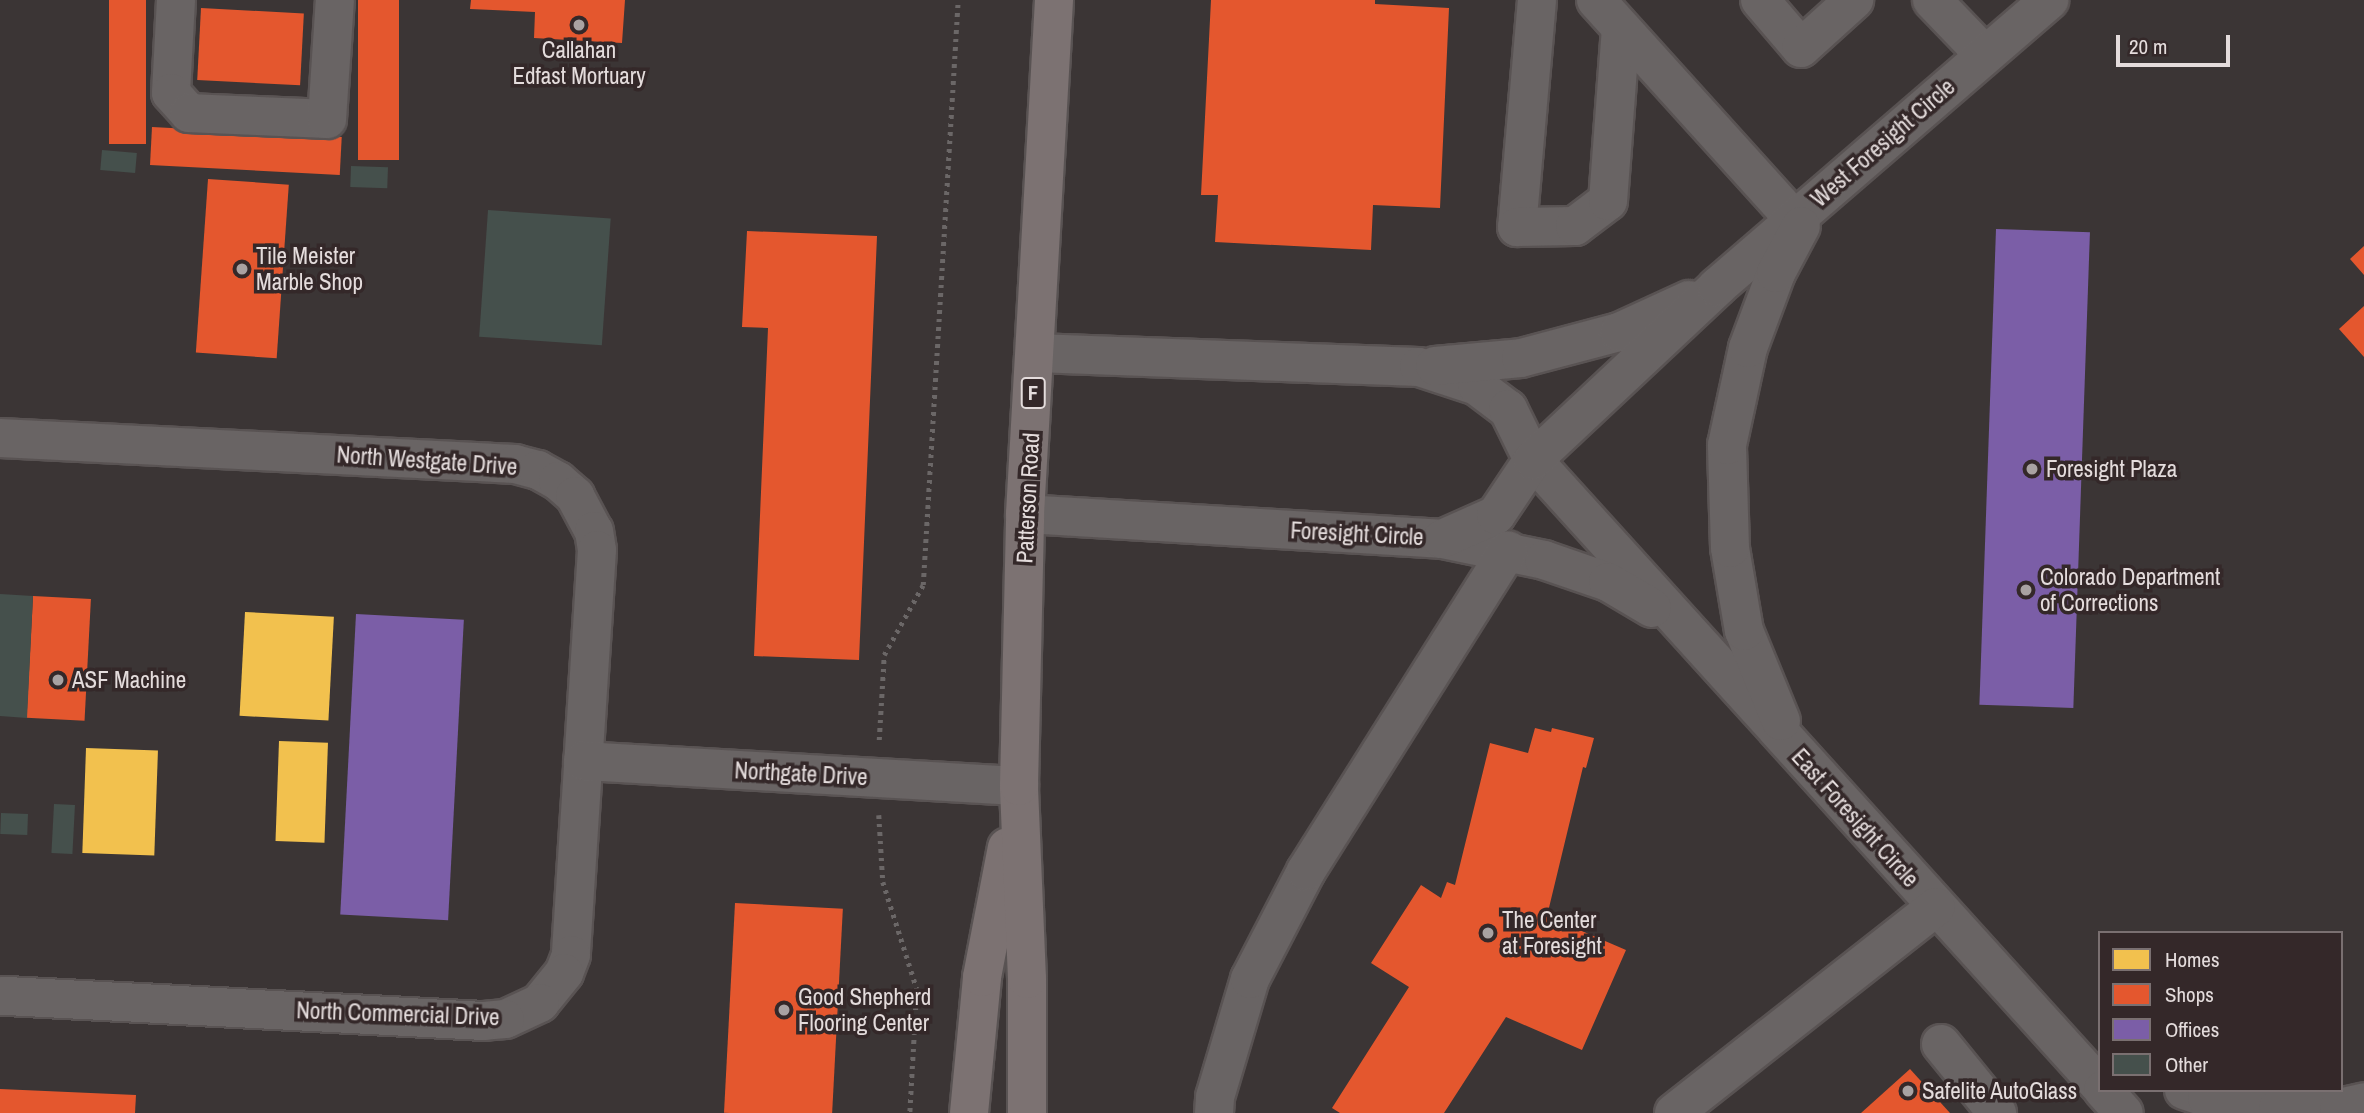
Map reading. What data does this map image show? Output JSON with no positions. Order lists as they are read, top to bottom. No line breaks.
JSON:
{"streets":{"main road":["F","Patterson Road"],"street":["West Foresight Circle","North Westgate Drive","Foresight Circle","Northgate Drive","East Foresight Circle","North Commercial Drive"]},"crossings":[["West Foresight Circle","Foresight Circle"],["West Foresight Circle","East Foresight Circle"],["North Westgate Drive","Northgate Drive"],["North Westgate Drive","North Commercial Drive"],["Patterson Road","Foresight Circle"],["Patterson Road","Northgate Drive"],["Foresight Circle","East Foresight Circle"],["Northgate Drive","North Commercial Drive"]],"places":["Callahan Edfast Mortuary","Tile Meister Marble Shop","Foresight Plaza","Colorado Department of Corrections","ASF Machine","The Center at Foresight","Good Shepherd Flooring Center","Safelite AutoGlass"],"legend":["Homes","Shops","Offices","Other"],"scale_bar":"20 m"}
